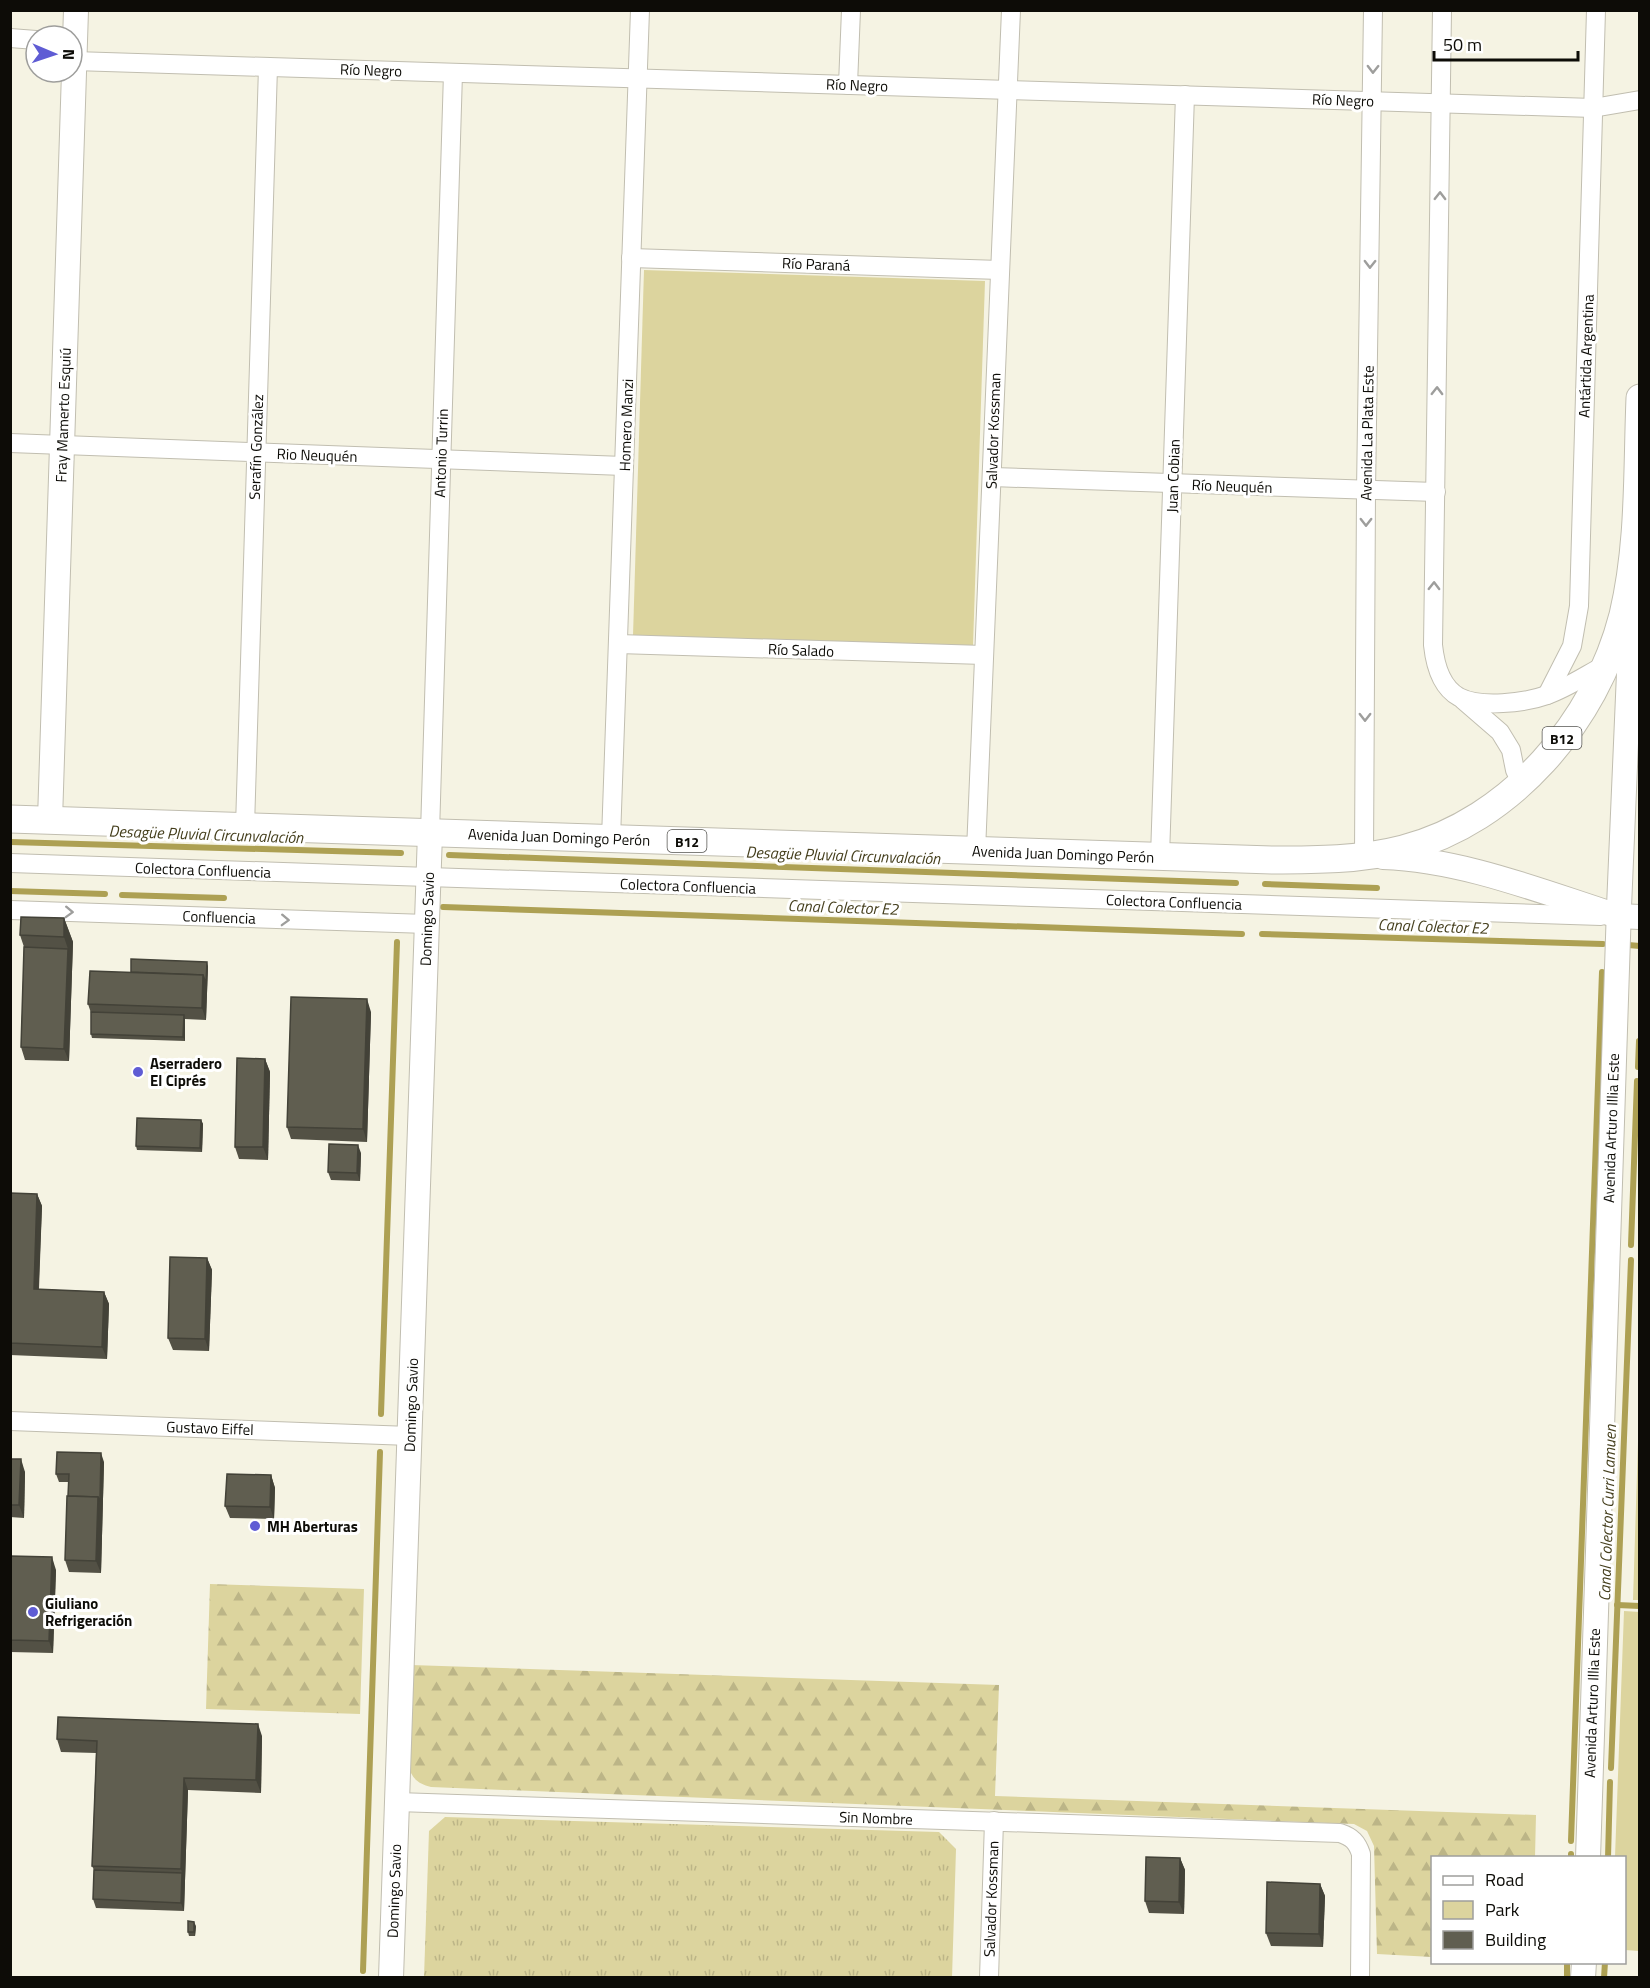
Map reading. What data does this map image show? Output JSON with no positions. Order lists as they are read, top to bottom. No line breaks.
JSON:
{"streets":{"main road":["B12","Avenida Juan Domingo Perón","Avenida Arturo Illia Este"],"street":["Río Negro","Río Paraná","Antártida Argentina","Fray Mamerto Esquiú","Homero Manzi","Salvador Kossman","Avenida La Plata Este","Serafín González","Antonio Turrin","Rio Neuquén","Juan Cobian","Río Neuquén","Río Salado","Colectora Confluencia","Confluencia","Domingo Savio","Gustavo Eiffel","Sin Nombre"]},"crossings":[["Río Negro","Antártida Argentina"],["Río Negro","Homero Manzi"],["Río Negro","Salvador Kossman"],["Río Negro","Avenida La Plata Este"],["Río Negro","Serafín González"],["Río Negro","Antonio Turrin"],["Río Negro","Juan Cobian"],["Río Paraná","Homero Manzi"],["Río Paraná","Salvador Kossman"],["Fray Mamerto Esquiú","Rio Neuquén"],["Fray Mamerto Esquiú","Avenida Juan Domingo Perón"],["Homero Manzi","Rio Neuquén"],["Homero Manzi","Río Salado"],["Homero Manzi","Avenida Juan Domingo Perón"],["Salvador Kossman","Río Neuquén"],["Salvador Kossman","Río Salado"],["Salvador Kossman","Avenida Juan Domingo Perón"],["Salvador Kossman","Sin Nombre"],["Avenida La Plata Este","Río Neuquén"],["Avenida La Plata Este","B12"],["Avenida La Plata Este","Avenida Juan Domingo Perón"],["Serafín González","Rio Neuquén"],["Serafín González","Avenida Juan Domingo Perón"],["Antonio Turrin","Rio Neuquén"],["Antonio Turrin","Avenida Juan Domingo Perón"],["Antonio Turrin","Domingo Savio"],["Juan Cobian","Río Neuquén"],["Juan Cobian","Avenida Juan Domingo Perón"],["B12","Avenida Juan Domingo Perón"],["B12","Avenida Arturo Illia Este"],["Avenida Juan Domingo Perón","Colectora Confluencia"],["Avenida Juan Domingo Perón","Domingo Savio"],["Avenida Juan Domingo Perón","Avenida Arturo Illia Este"],["Colectora Confluencia","Domingo Savio"],["Colectora Confluencia","Avenida Arturo Illia Este"],["Confluencia","Domingo Savio"],["Domingo Savio","Gustavo Eiffel"],["Domingo Savio","Sin Nombre"]],"one_way":["Confluencia"],"water":["Desagüe Pluvial Circunvalación","Canal Colector E2","Canal Colector Curri Lamuen"],"places":["Aserradero El Ciprés","MH Aberturas","Giuliano Refrigeración"],"legend":["Road","Park","Building"],"scale_bar":"50 m","north":"right"}
